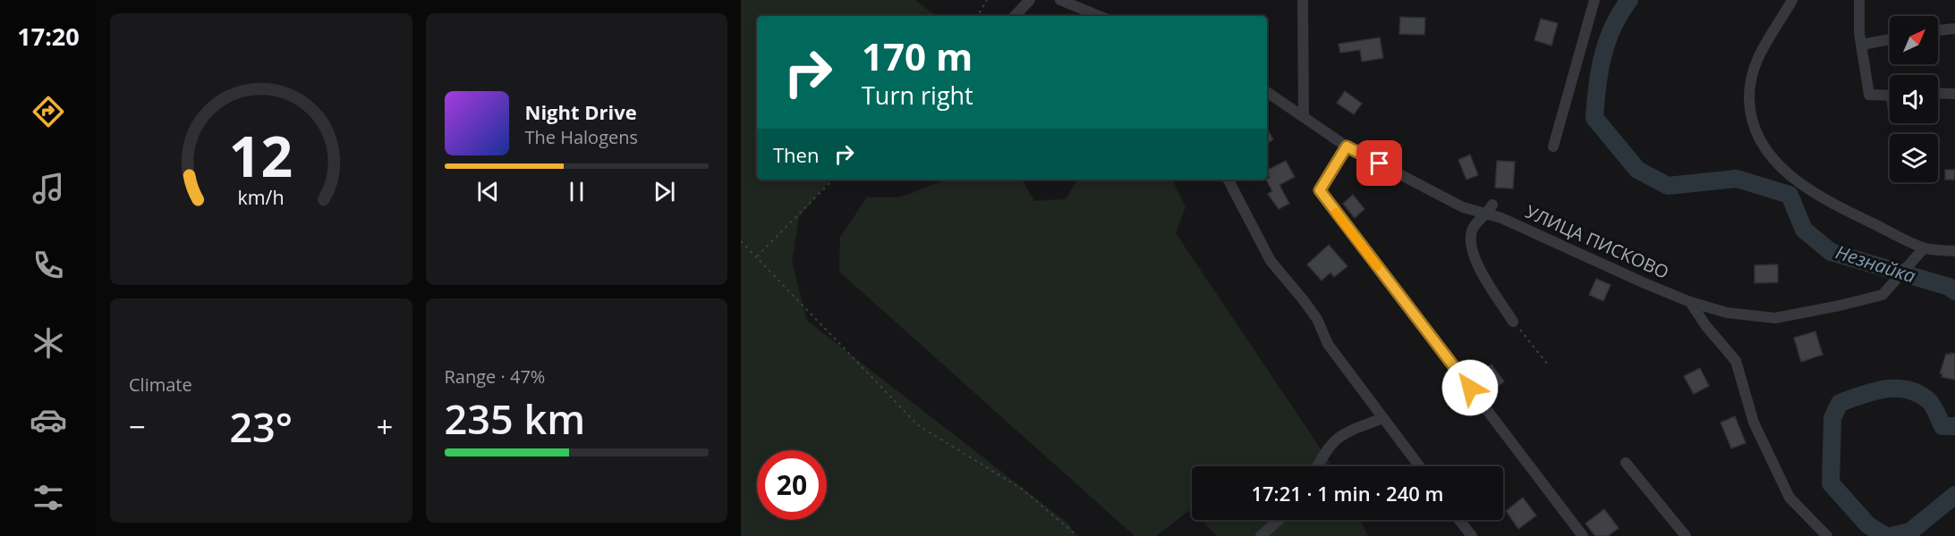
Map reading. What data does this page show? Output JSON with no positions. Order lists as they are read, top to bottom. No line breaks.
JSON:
{"streets":{"street":["УЛИЦА ПИСКОВО"]},"water":["Незнайка"],"north":"top right","page":{"tabs":"17:20","turn":["170 m","Turn right"],"song":["Night Drive","The Halogens"],"then":"Then","tile":["Climate",["Range · 47%","235 km"]],"heat":["−","23°","+"],"limit":"20","trip":"17:21 · 1 min · 240 m","gauge":["12","km/h"]}}
